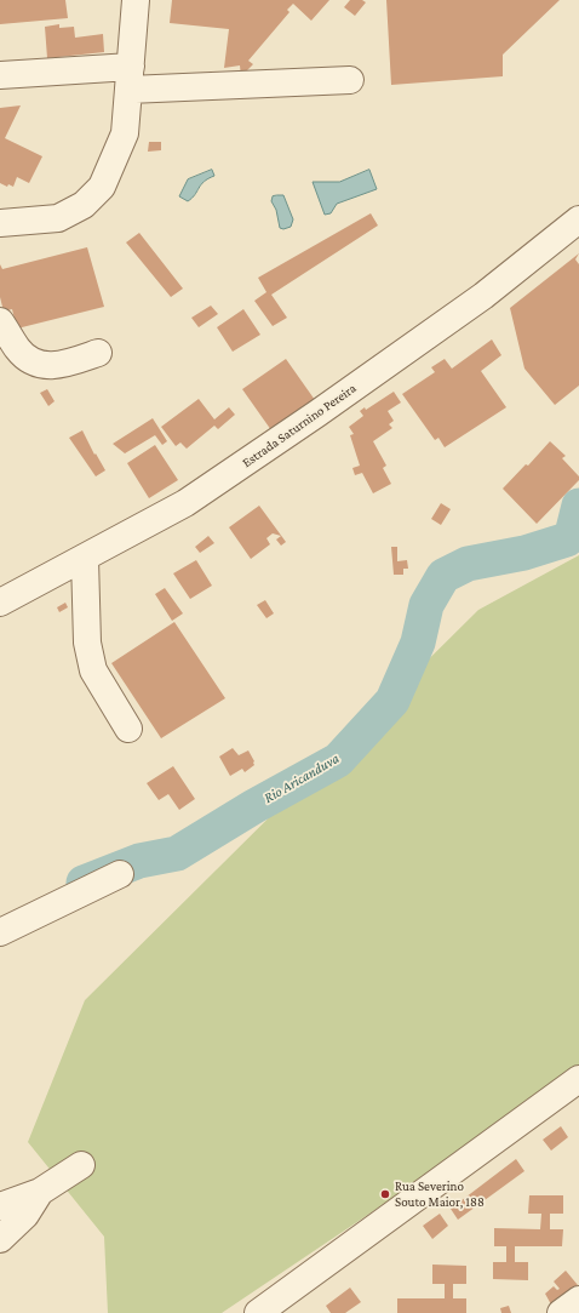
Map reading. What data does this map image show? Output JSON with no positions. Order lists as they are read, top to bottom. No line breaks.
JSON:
{"streets":{"street":["Estrada Saturnino Pereira"]},"water":["Rio Aricanduva"],"places":["Rua Severino Souto Maior, 188"]}
